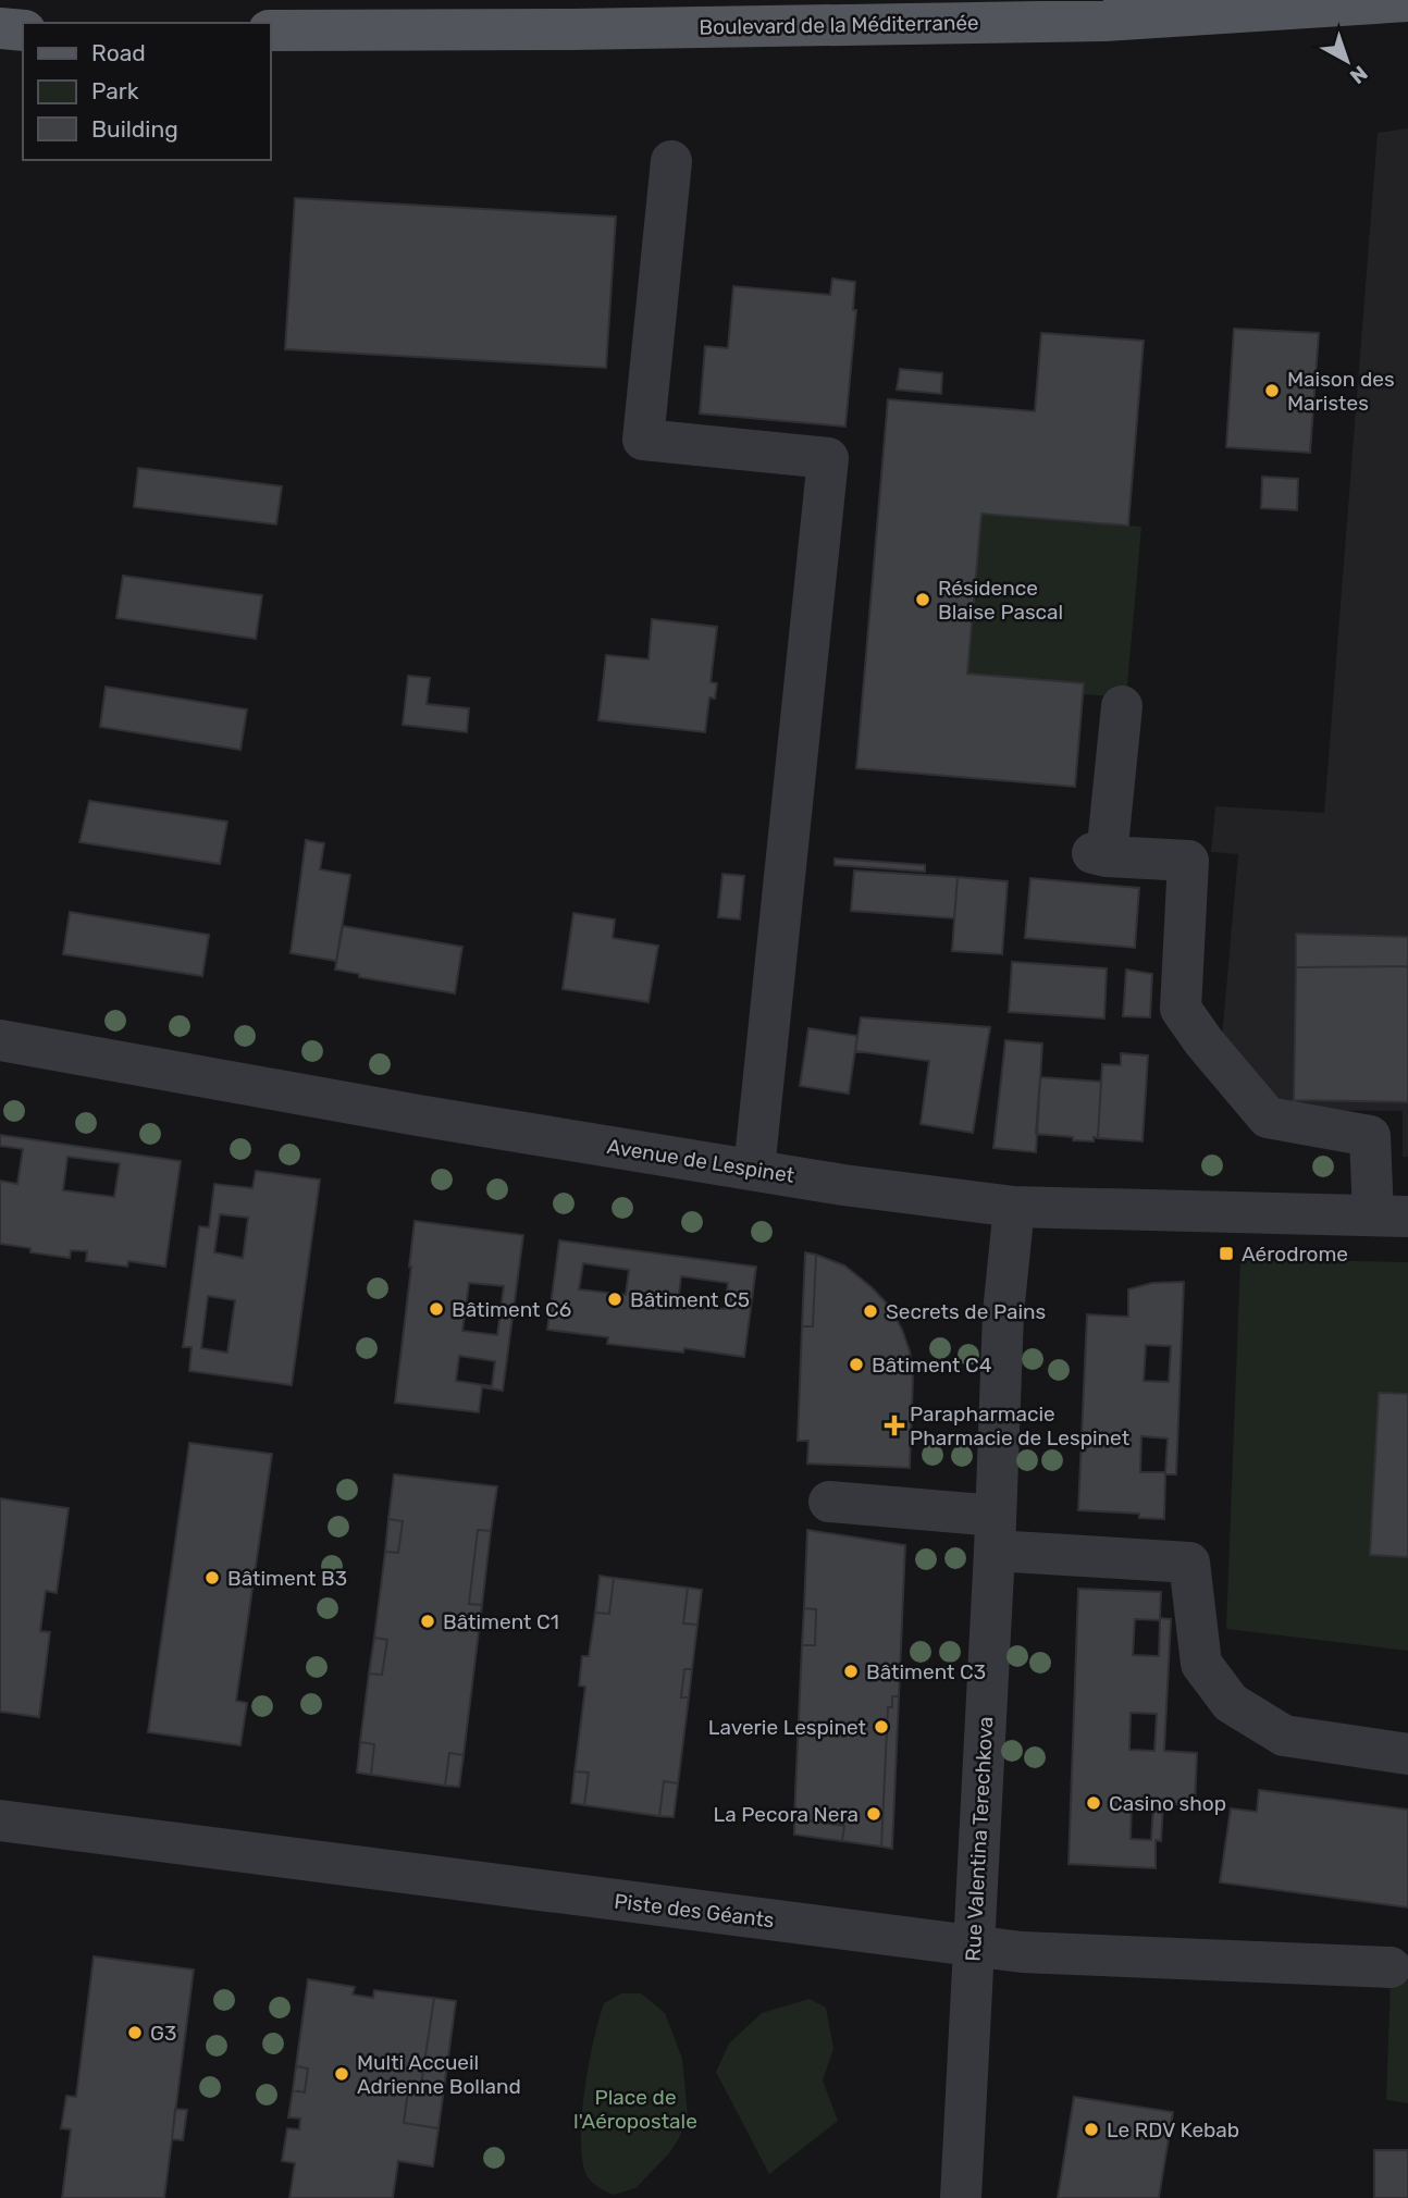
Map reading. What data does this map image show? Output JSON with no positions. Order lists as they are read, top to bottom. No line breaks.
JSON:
{"streets":{"main road":["Boulevard de la Méditerranée"],"street":["Avenue de Lespinet","Rue Valentina Terechkova","Piste des Géants"]},"crossings":[["Avenue de Lespinet","Rue Valentina Terechkova"],["Rue Valentina Terechkova","Piste des Géants"]],"parks":["Place de l'Aéropostale"],"places":{"other":["Maison des Maristes","Résidence Blaise Pascal","Bâtiment C5","Bâtiment C6","Secrets de Pains","Bâtiment C4","Bâtiment B3","Bâtiment C1","Bâtiment C3","Laverie Lespinet","Casino shop","La Pecora Nera","G3","Multi Accueil Adrienne Bolland","Le RDV Kebab"],"transit":["Aérodrome"],"health":["Parapharmacie Pharmacie de Lespinet"]},"legend":["Road","Park","Building"],"north":"bottom right"}
